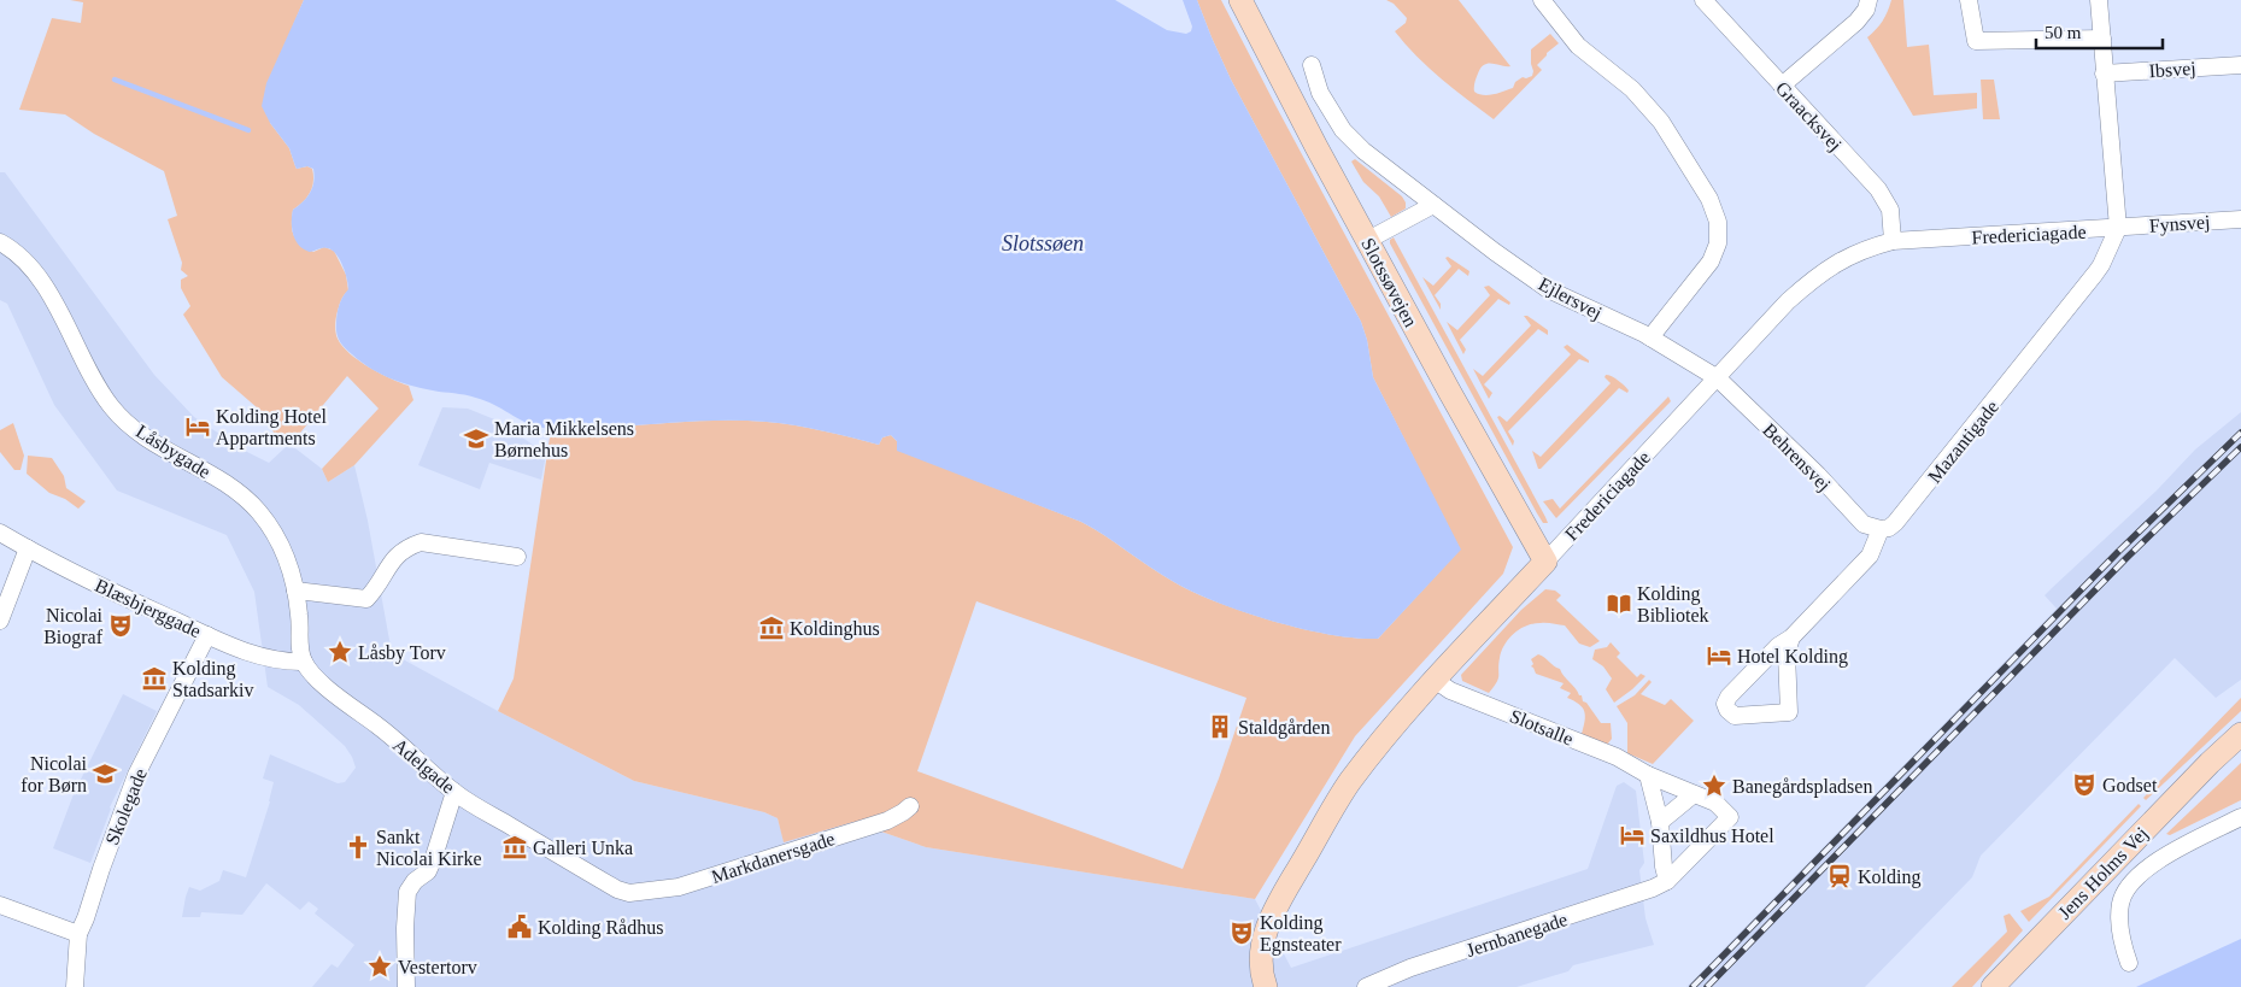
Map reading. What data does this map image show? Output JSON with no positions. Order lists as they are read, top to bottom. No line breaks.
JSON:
{"streets":{"main road":["Fredericiagade","Slotssøvejen","Jens Holms Vej"],"street":["Ibsvej","Graacksvej","Fynsvej","Ejlersvej","Mazantigade","Låsbygade","Behrensvej","Blæsbjerggade","Slotsalle","Adelgade","Skolegade","Markdanersgade","Jernbanegade"]},"crossings":[["Graacksvej","Fredericiagade"],["Fynsvej","Fredericiagade"],["Fynsvej","Mazantigade"],["Fredericiagade","Slotssøvejen"],["Fredericiagade","Ejlersvej"],["Fredericiagade","Mazantigade"],["Fredericiagade","Behrensvej"],["Fredericiagade","Slotsalle"],["Ejlersvej","Behrensvej"],["Mazantigade","Behrensvej"],["Låsbygade","Blæsbjerggade"],["Låsbygade","Adelgade"],["Blæsbjerggade","Adelgade"],["Blæsbjerggade","Skolegade"],["Adelgade","Markdanersgade"]],"water":["Slotssøen"],"places":{"hotel":["Kolding Hotel Appartments","Hotel Kolding","Saxildhus Hotel"],"school or university":["Maria Mikkelsens Børnehus","Nicolai for Børn"],"library":["Kolding Bibliotek"],"theatre":["Nicolai Biograf","Godset","Kolding Egnsteater"],"museum":["Koldinghus","Kolding Stadsarkiv","Galleri Unka"],"place":["Låsby Torv","Banegårdspladsen","Vestertorv"],"building":["Staldgården"],"church":["Sankt Nicolai Kirke"],"station":["Kolding"],"public building":["Kolding Rådhus"]},"scale_bar":"50 m"}
